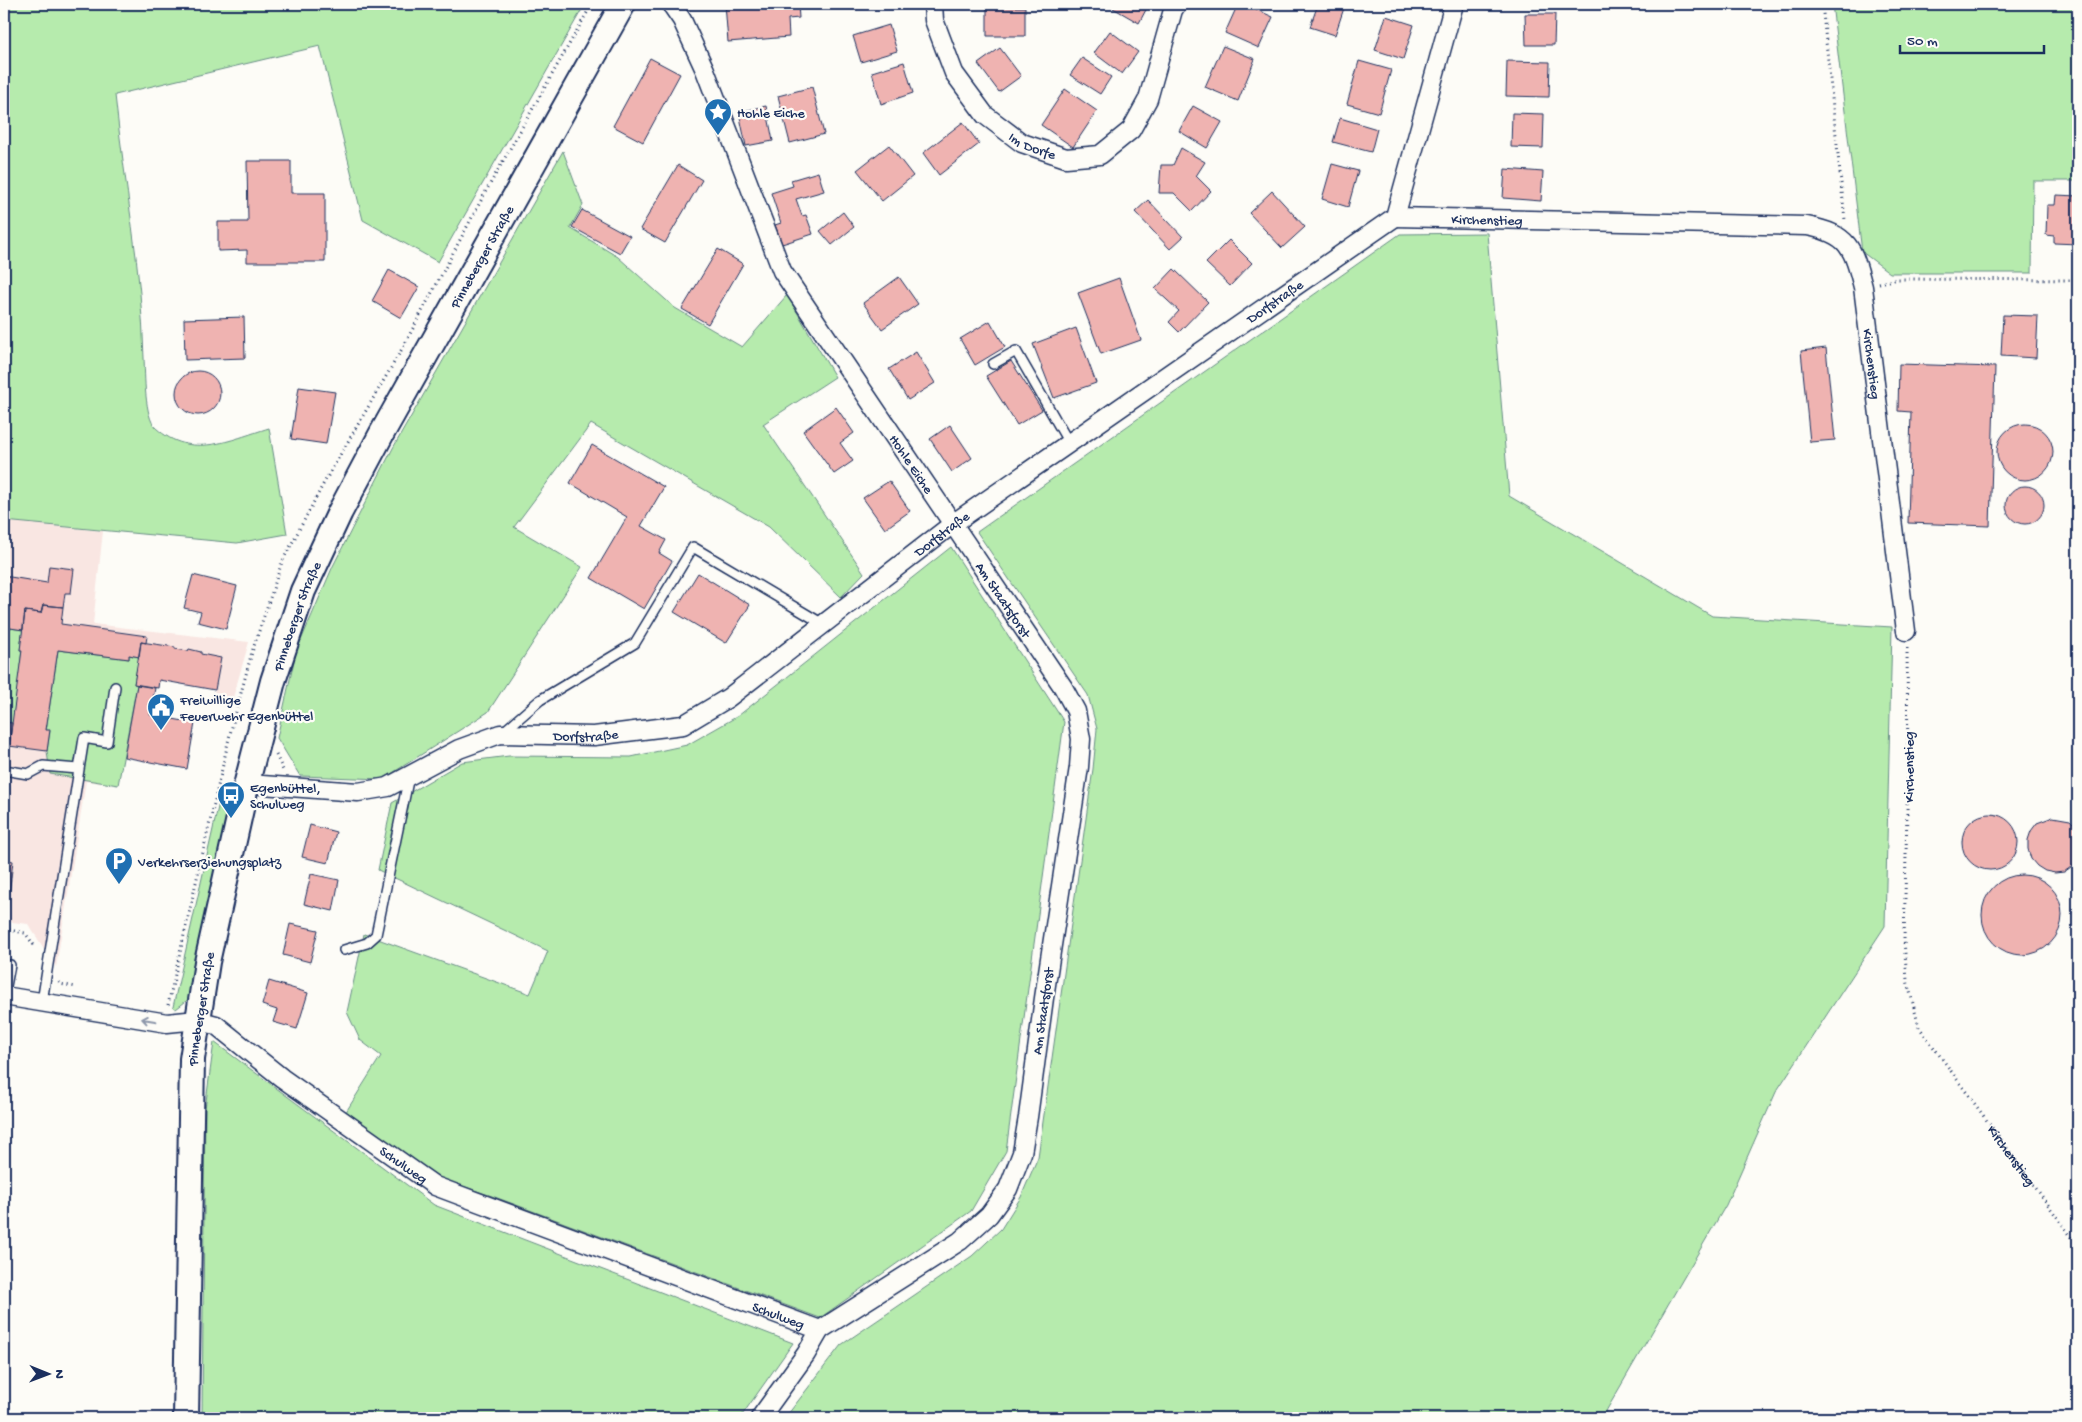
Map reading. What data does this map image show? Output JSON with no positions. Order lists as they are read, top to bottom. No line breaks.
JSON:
{"streets":{"main road":["Pinneberger Straße"],"street":["Im Dorfe","Kirchenstieg","Dorfstraße","Hohle Eiche","Am Staatsforst","Schulweg"]},"crossings":[["Kirchenstieg","Dorfstraße"],["Pinneberger Straße","Dorfstraße"],["Pinneberger Straße","Schulweg"],["Dorfstraße","Hohle Eiche"],["Dorfstraße","Am Staatsforst"],["Hohle Eiche","Am Staatsforst"],["Am Staatsforst","Schulweg"]],"places":{"place":["Hohle Eiche"],"public building":["Freiwillige Feuerwehr Egenbüttel"],"bus stop":["Egenbüttel, Schulweg"],"parking":["Verkehrserziehungsplatz"]},"scale_bar":"50 m","north":"right"}
